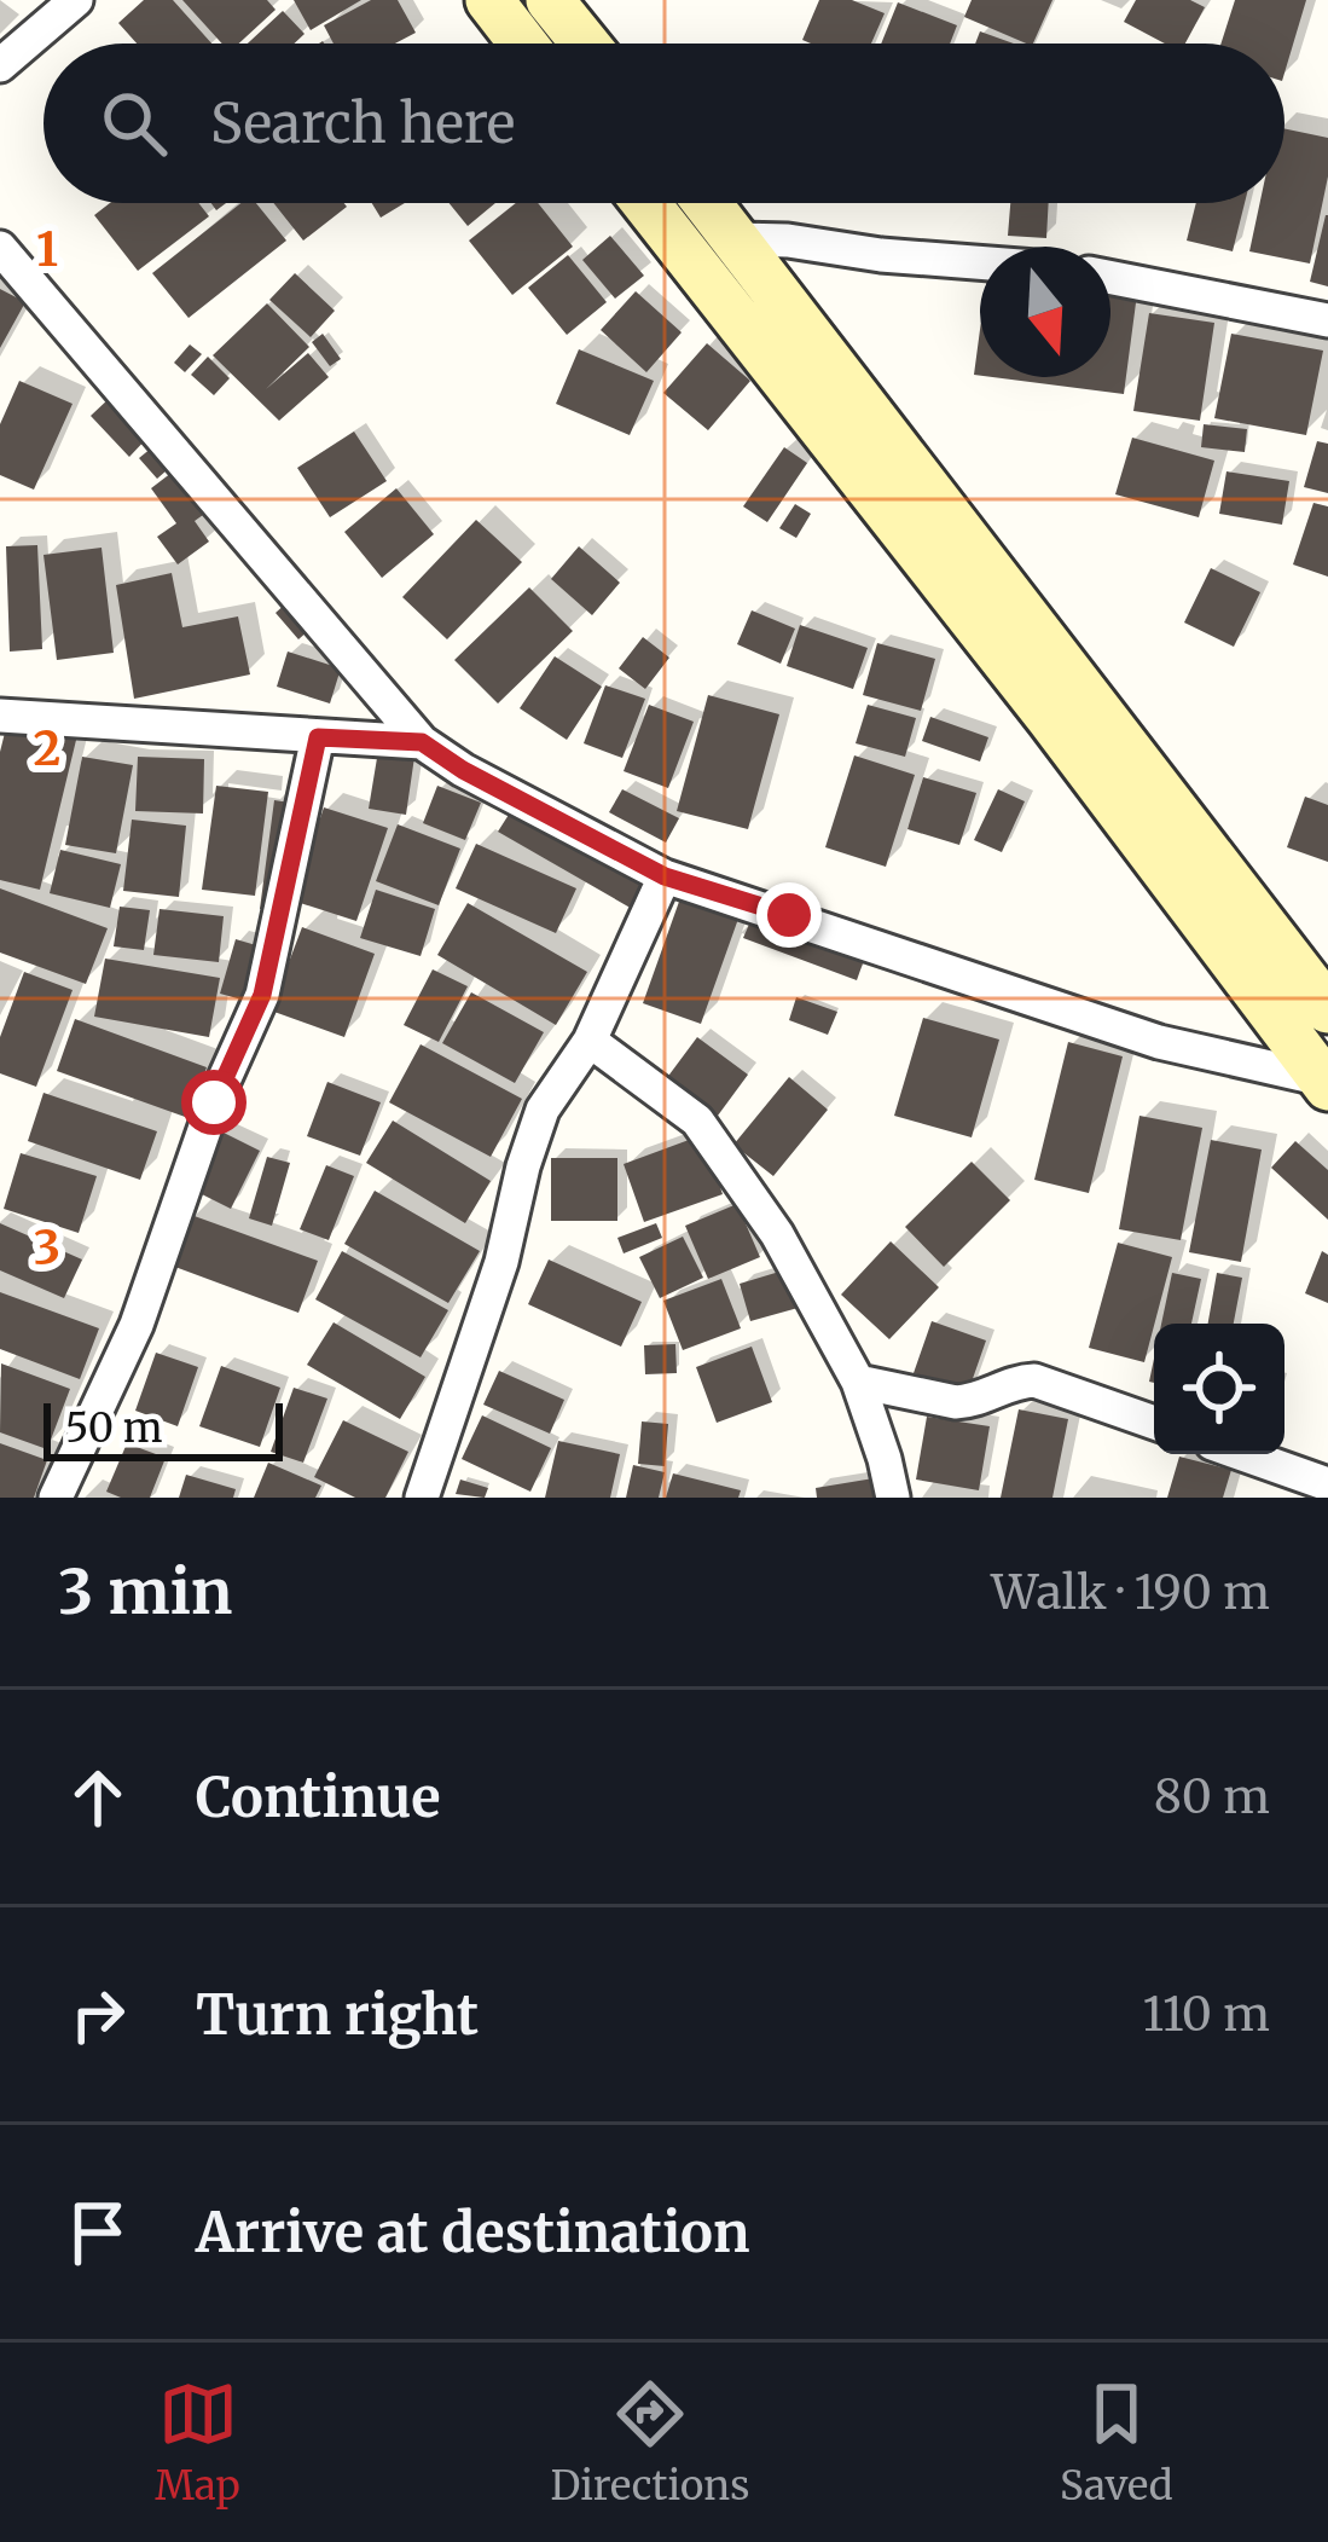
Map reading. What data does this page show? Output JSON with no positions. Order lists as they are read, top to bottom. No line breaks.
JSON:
{"scale_bar":"50 m","north":"bottom","page":{"search":"Search here","scale":"50 m","heading":["3 min","Walk · 190 m"],"list":[["Continue","80 m"],["Turn right","110 m"],"Arrive at destination"],"nav":["Map","Directions","Saved"]},"grid":{"rows":["1","2","3"]}}
